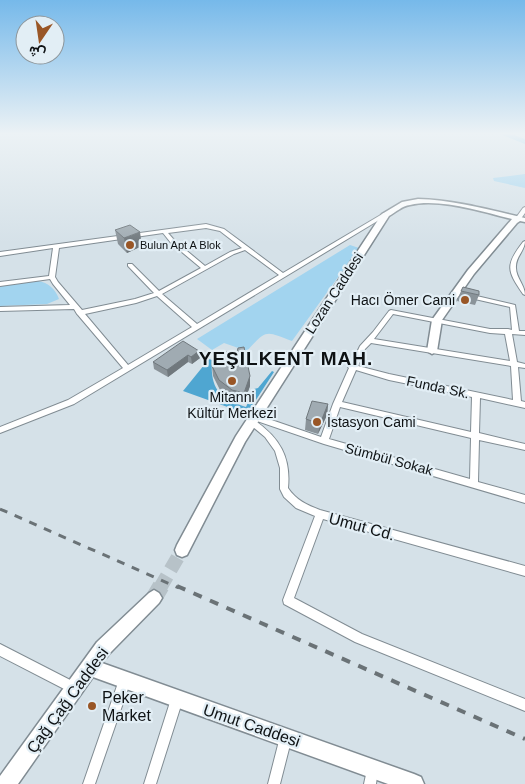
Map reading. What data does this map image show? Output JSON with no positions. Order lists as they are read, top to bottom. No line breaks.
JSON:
{"streets":{"main road":["Lozan Caddesi","Çağ Çağ Caddesi","Umut Caddesi"],"street":["Funda Sk.","Sümbül Sokak","Umut Cd."]},"crossings":[["Lozan Caddesi","Sümbül Sokak"],["Lozan Caddesi","Umut Cd."],["Sümbül Sokak","Umut Cd."],["Çağ Çağ Caddesi","Umut Caddesi"]],"districts":["YEŞILKENT MAH."],"places":["Bulun Apt A Blok","Hacı Ömer Cami","Mitanni Kültür Merkezi","İstasyon Cami","Peker Market"],"north":"bottom"}
